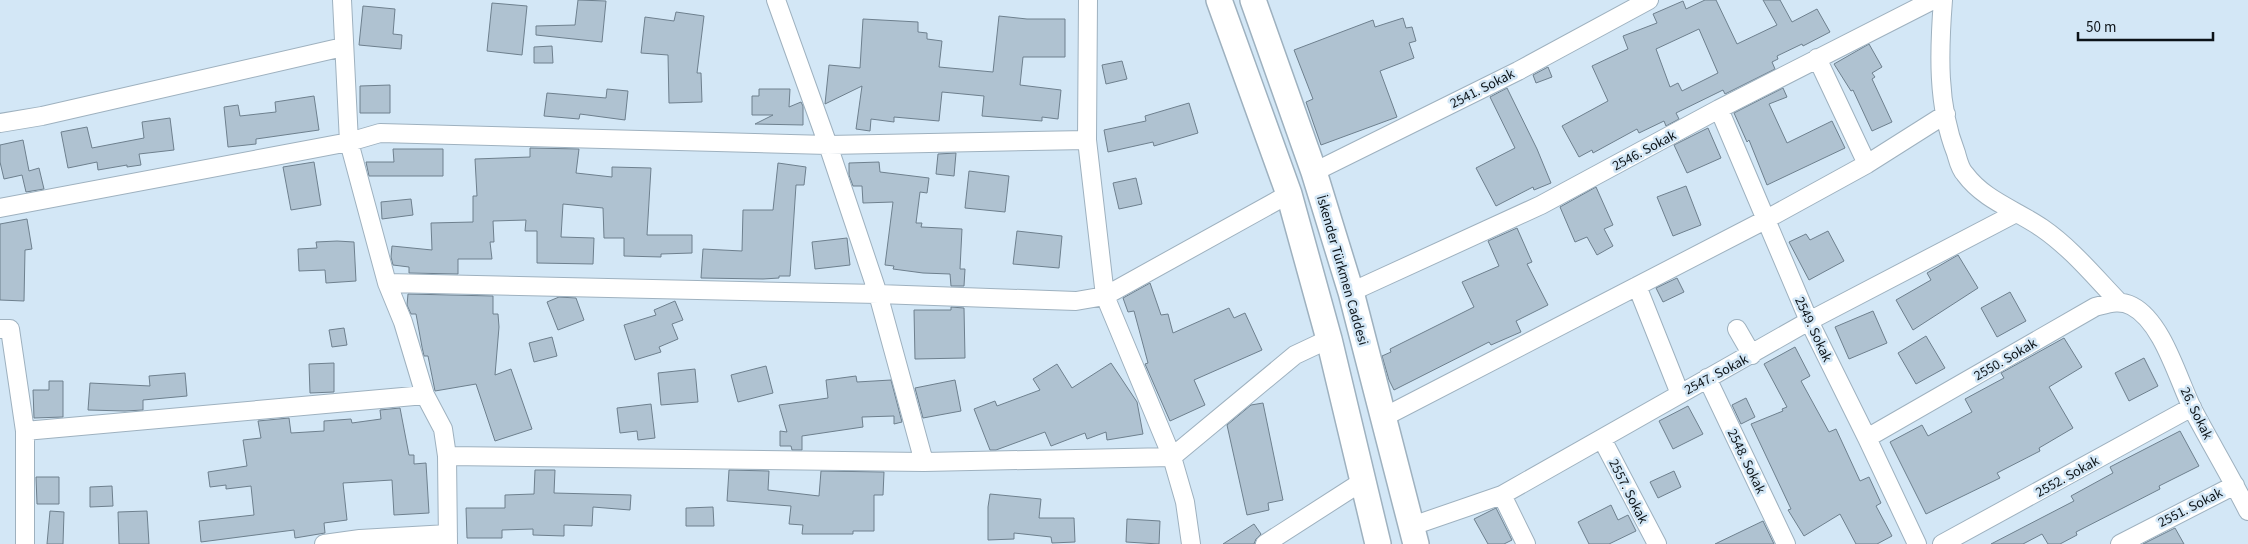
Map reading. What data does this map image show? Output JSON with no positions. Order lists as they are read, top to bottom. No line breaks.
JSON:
{"streets":{"main road":["İskender Türkmen Caddesi"],"street":["2541. Sokak","2546. Sokak","2549. Sokak","2550. Sokak","2547. Sokak","26. Sokak","2548. Sokak","2552. Sokak","2557. Sokak","2551. Sokak"]},"crossings":[["2541. Sokak","İskender Türkmen Caddesi"],["2546. Sokak","İskender Türkmen Caddesi"],["2546. Sokak","2549. Sokak"],["İskender Türkmen Caddesi","2547. Sokak"],["2549. Sokak","2550. Sokak"],["2549. Sokak","2547. Sokak"],["2550. Sokak","26. Sokak"],["2547. Sokak","2548. Sokak"],["2547. Sokak","2557. Sokak"],["26. Sokak","2552. Sokak"],["26. Sokak","2551. Sokak"]],"scale_bar":"50 m"}
